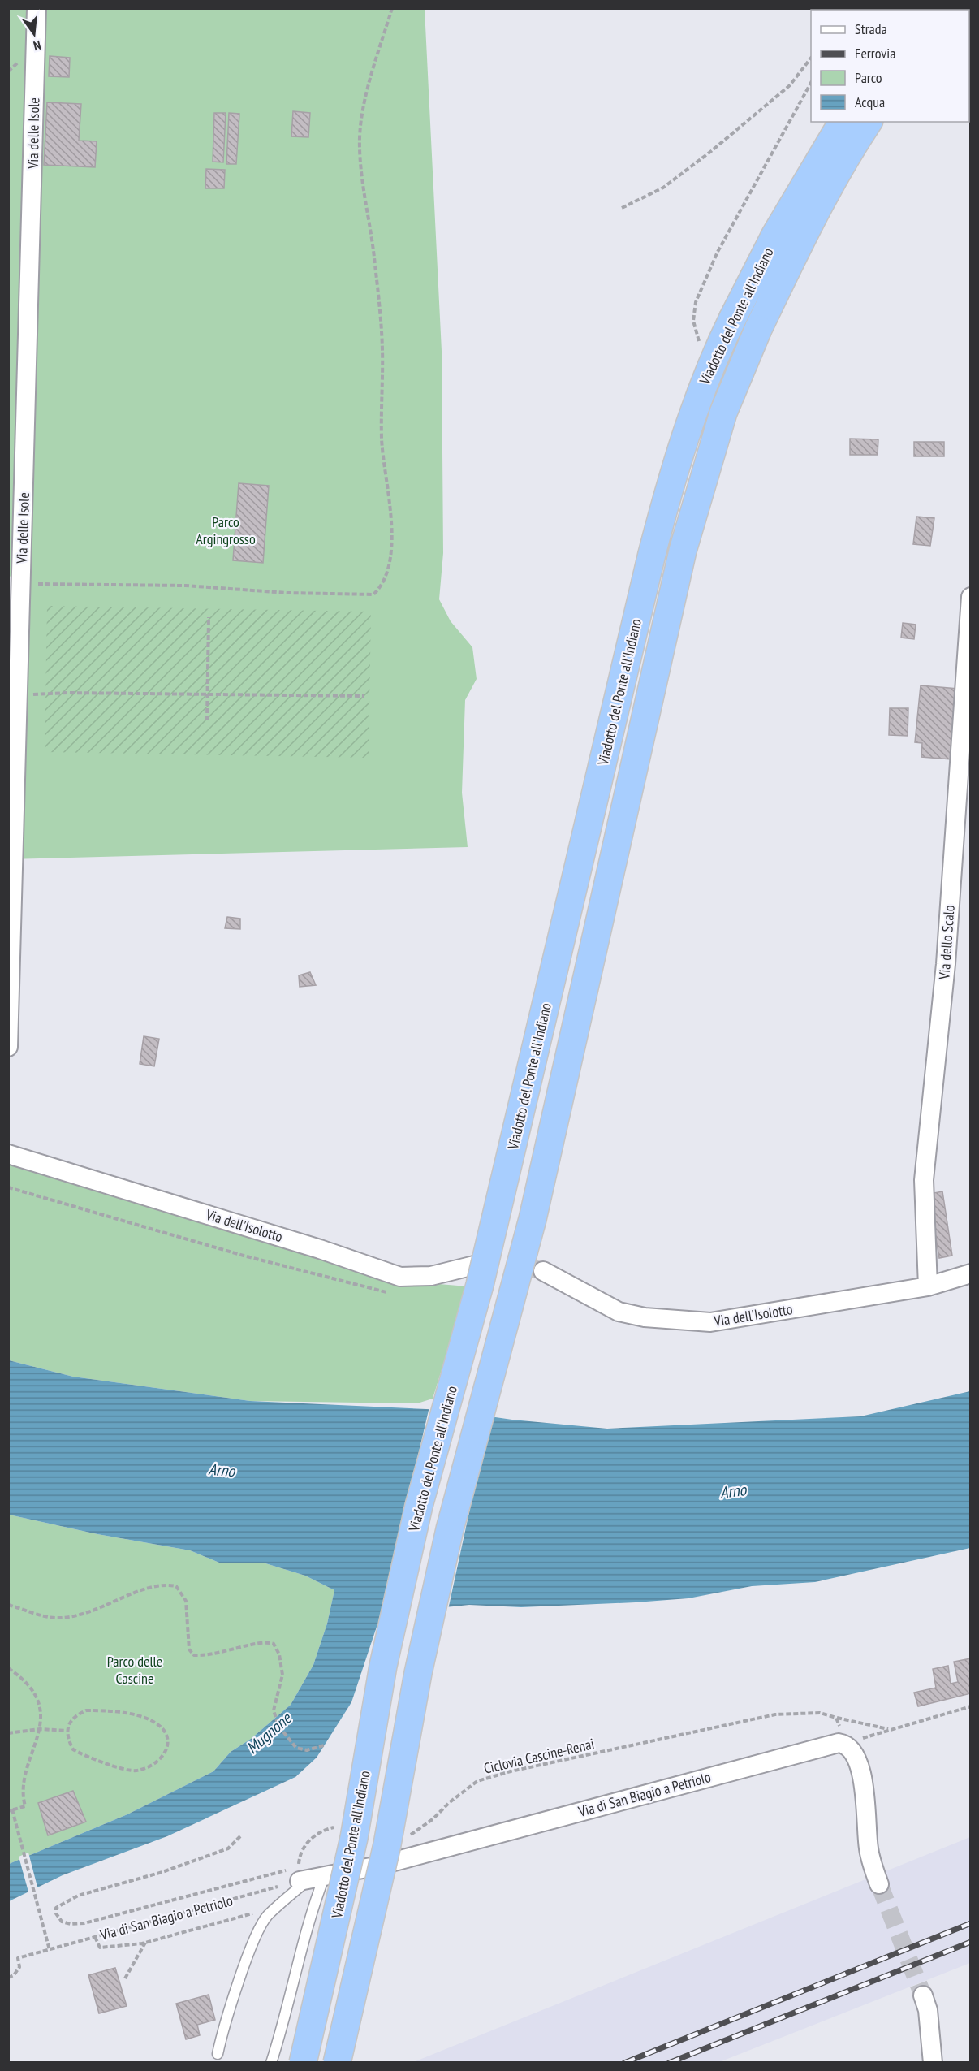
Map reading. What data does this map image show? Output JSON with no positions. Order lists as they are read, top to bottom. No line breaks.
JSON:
{"streets":{"highway":["Viadotto del Ponte all'Indiano"],"street":["Via delle Isole","Via dello Scalo","Via dell'Isolotto","Via di San Biagio a Petriolo"],"path":["Ciclovia Cascine-Renai"]},"crossings":[["Via dello Scalo","Via dell'Isolotto"],["Ciclovia Cascine-Renai","Via di San Biagio a Petriolo"]],"water":["Arno","Mugnone"],"parks":["Parco Argingrosso","Parco delle Cascine"],"legend":["Strada","Ferrovia","Parco","Acqua"],"north":"bottom"}
